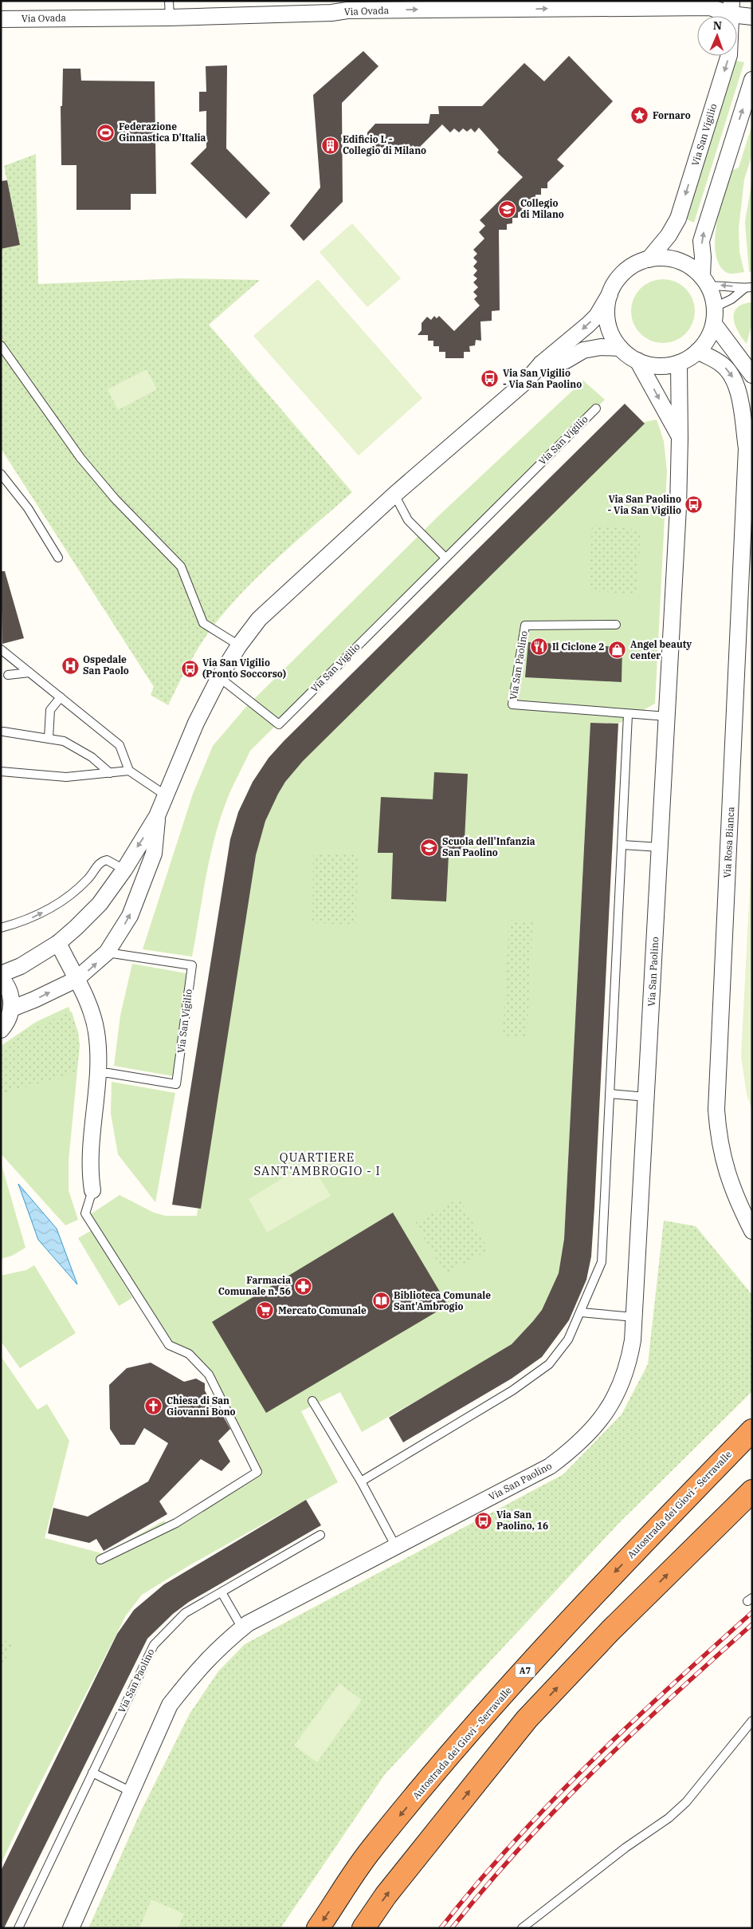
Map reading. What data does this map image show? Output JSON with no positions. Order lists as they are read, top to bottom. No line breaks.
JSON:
{"streets":{"highway":["Autostrada dei Giovi - Serravalle","A7"],"street":["Via Ovada","Via San Vigilio","Via San Paolino","Via Rosa Bianca"]},"crossings":[["Via Ovada","Via San Vigilio"],["Via San Vigilio","Via San Paolino"],["Via San Vigilio","Via Rosa Bianca"],["Via San Paolino","Via Rosa Bianca"]],"one_way":["Via Ovada"],"districts":["QUARTIERE SANT'AMBROGIO - I"],"places":{"place":["Fornaro"],"sports":["Federazione Ginnastica D'Italia"],"building":["Edificio L - Collegio di Milano"],"school or university":["Collegio di Milano","Scuola dell'Infanzia San Paolino"],"bus stop":["Via San Vigilio - Via San Paolino","Via San Paolino - Via San Vigilio","Via San Vigilio (Pronto Soccorso)","Via San Paolino, 16"],"restaurant":["Il Ciclone 2"],"shop":["Angel beauty center"],"hospital":["Ospedale San Paolo"],"pharmacy":["Farmacia Comunale n. 56"],"library":["Biblioteca Comunale Sant'Ambrogio"],"supermarket":["Mercato Comunale"],"church":["Chiesa di San Giovanni Bono"]},"north":"top"}
